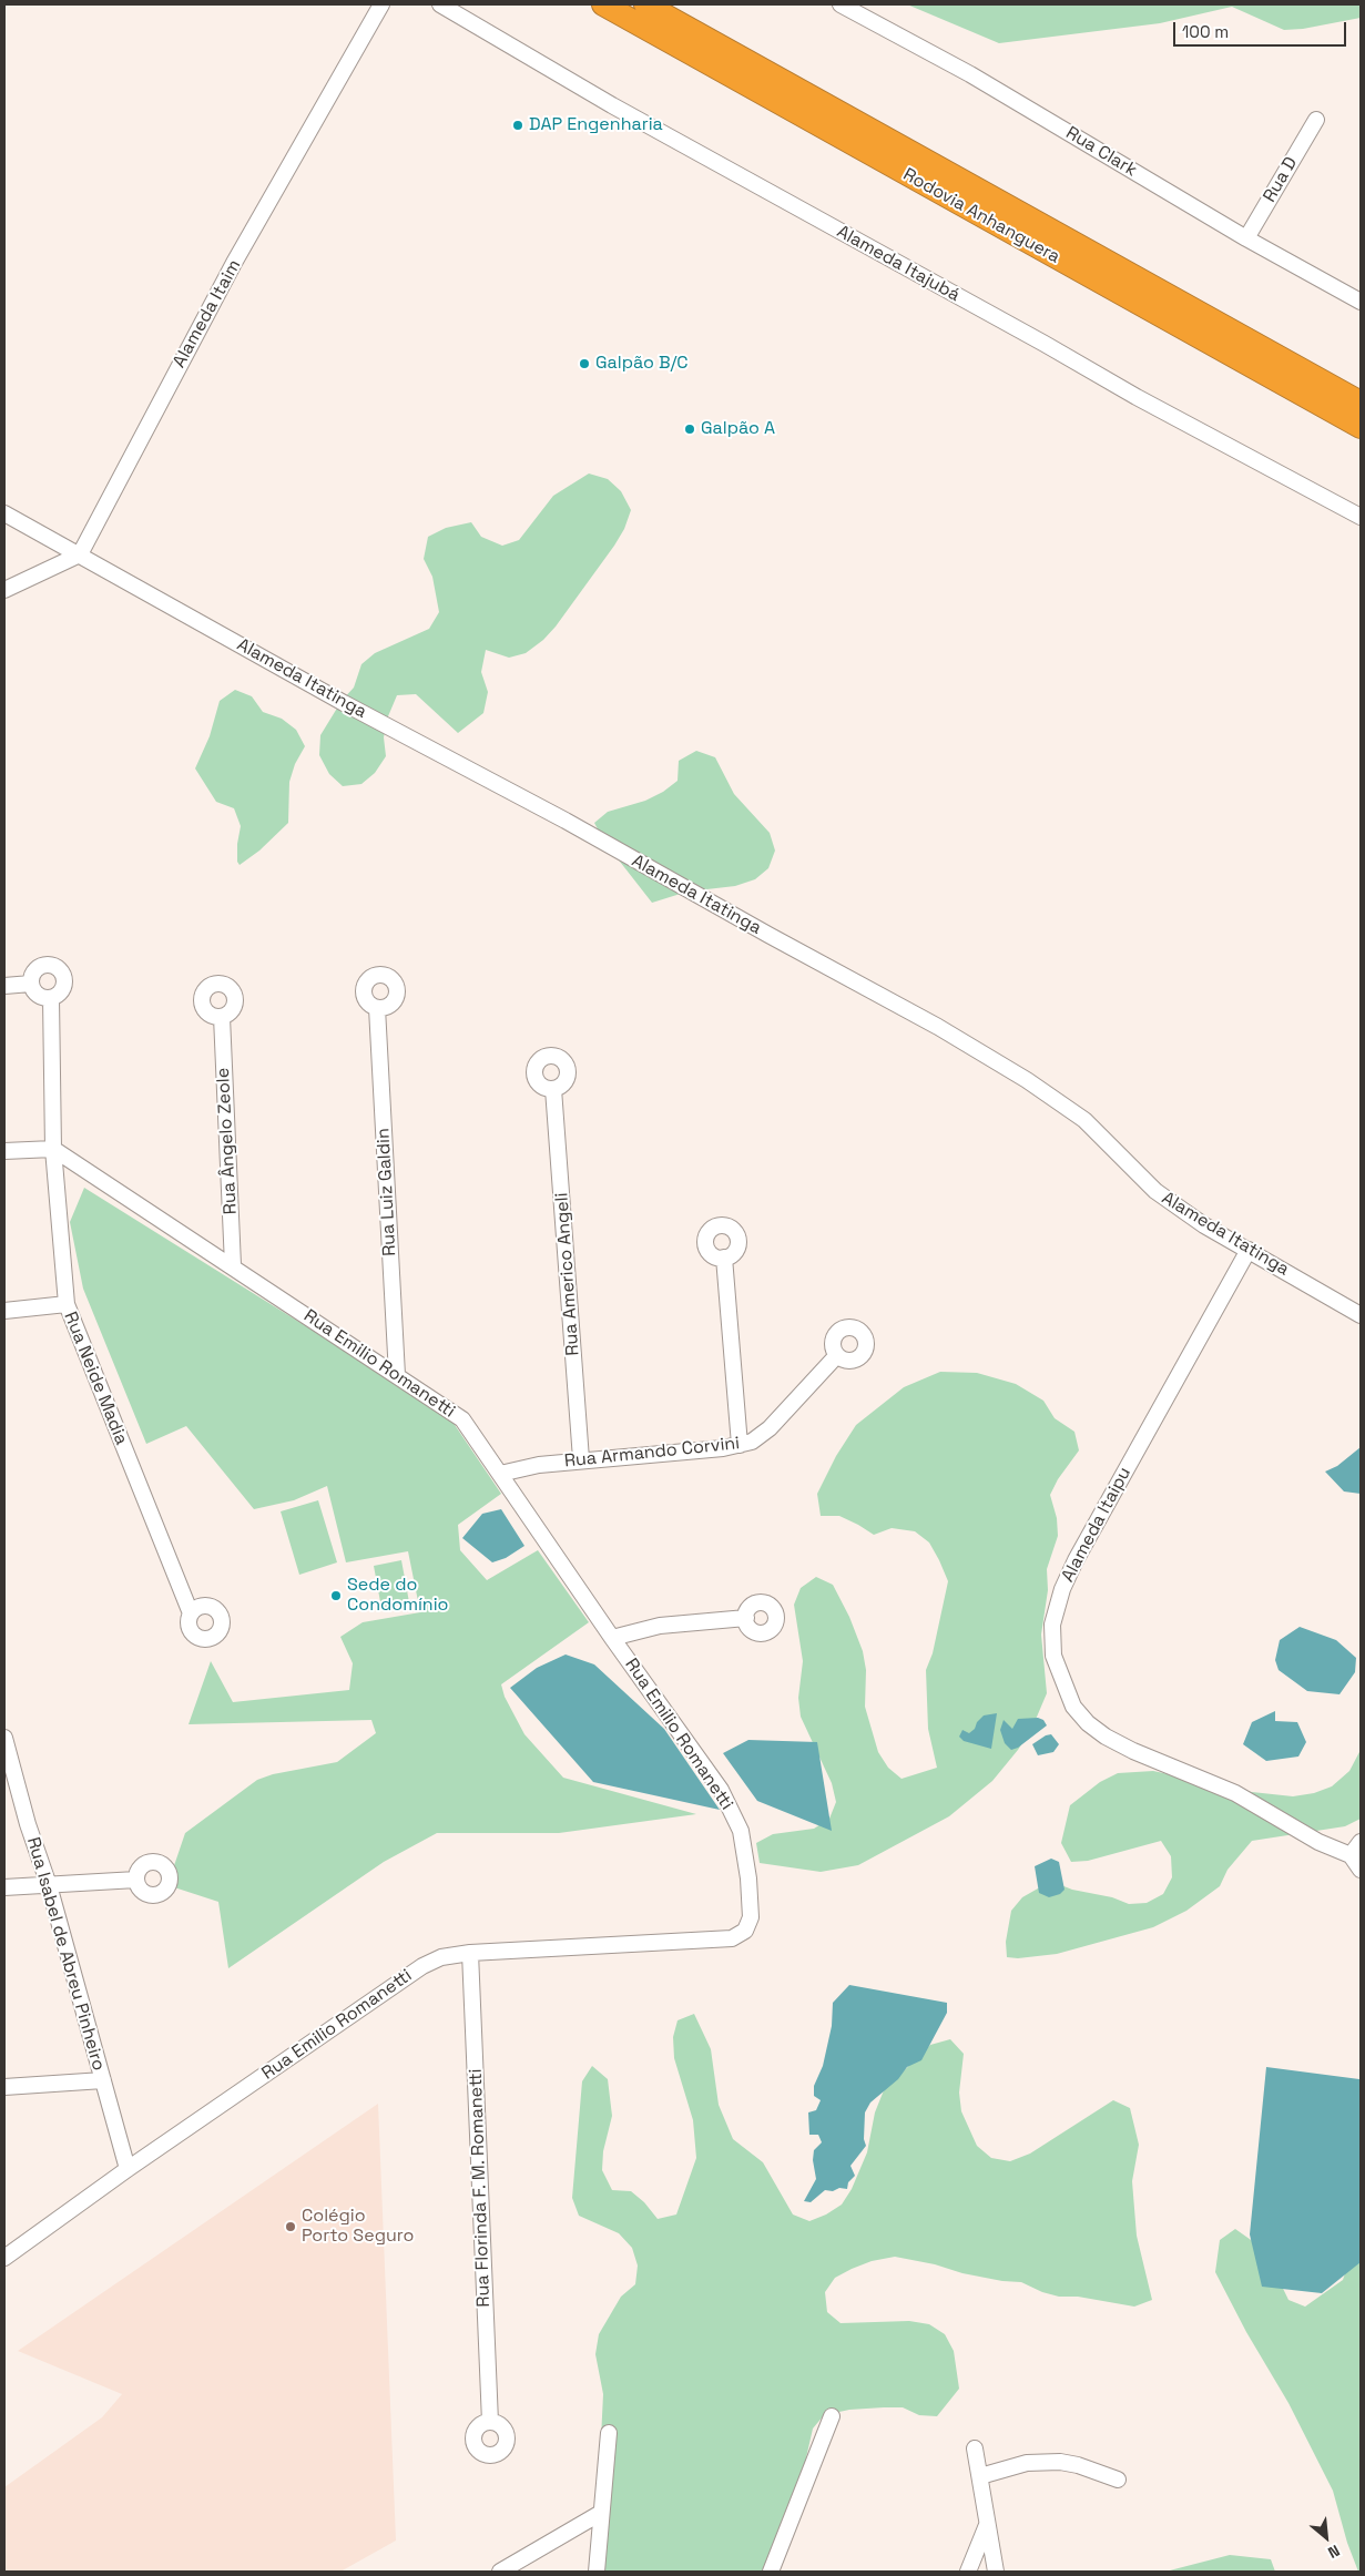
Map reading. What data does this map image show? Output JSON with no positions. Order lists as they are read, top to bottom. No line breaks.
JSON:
{"streets":{"highway":["Rodovia Anhanguera"],"street":["Rua Clark","Rua D","Alameda Itajubá","Alameda Itaim","Alameda Itatinga","Rua Ângelo Zeole","Rua Luiz Galdin","Rua Americo Angeli","Rua Emilio Romanetti","Rua Neide Madia","Rua Armando Corvini","Alameda Itaipu","Rua Isabel de Abreu Pinheiro","Rua Florinda F. M. Romanetti"]},"crossings":[["Rua Clark","Rua D"],["Alameda Itaim","Alameda Itatinga"],["Alameda Itatinga","Alameda Itaipu"],["Rua Ângelo Zeole","Rua Emilio Romanetti"],["Rua Luiz Galdin","Rua Emilio Romanetti"],["Rua Americo Angeli","Rua Armando Corvini"],["Rua Emilio Romanetti","Rua Neide Madia"],["Rua Emilio Romanetti","Rua Armando Corvini"],["Rua Emilio Romanetti","Rua Isabel de Abreu Pinheiro"],["Rua Emilio Romanetti","Rua Florinda F. M. Romanetti"]],"places":["DAP Engenharia","Galpão B/C","Galpão A","Sede do Condomínio","Colégio Porto Seguro"],"scale_bar":"100 m","north":"bottom right"}
